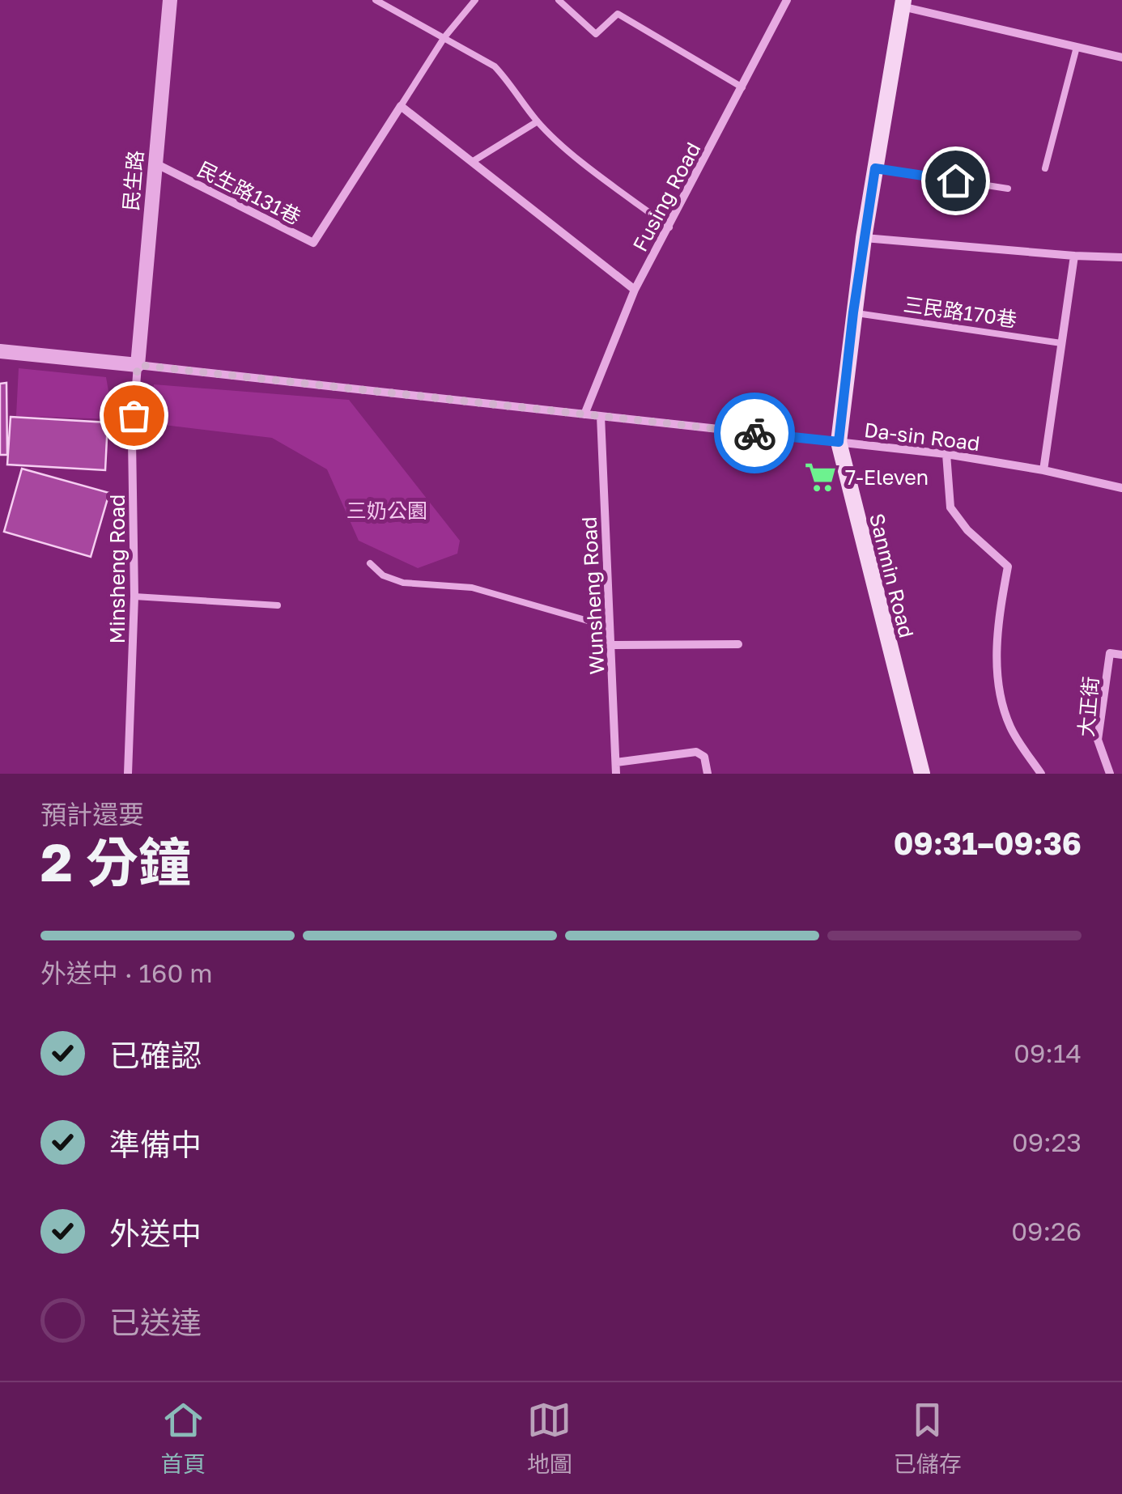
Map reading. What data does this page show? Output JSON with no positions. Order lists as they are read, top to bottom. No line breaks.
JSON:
{"streets":{"main road":["Sanmin Road"],"street":["民生路","民生路131巷","Fusing Road","Da-sin Road","Minsheng Road","Wunsheng Road","大正街"],"lane":["三民路170巷"]},"crossings":[["民生路","民生路131巷"],["民生路","Da-sin Road"],["民生路","Minsheng Road"],["Fusing Road","Da-sin Road"],["三民路170巷","Sanmin Road"],["Da-sin Road","Minsheng Road"],["Da-sin Road","Sanmin Road"],["Da-sin Road","Wunsheng Road"]],"parks":["三奶公園"],"places":{"supermarket":["7-Eleven"]},"page":{"heading":["2 分鐘","預計還要","09:31–09:36"],"bar":"外送中 · 160 m","list":[["已確認","09:14"],["準備中","09:23"],["外送中","09:26"],"已送達"],"tabs":["首頁","地圖","已儲存"]}}
